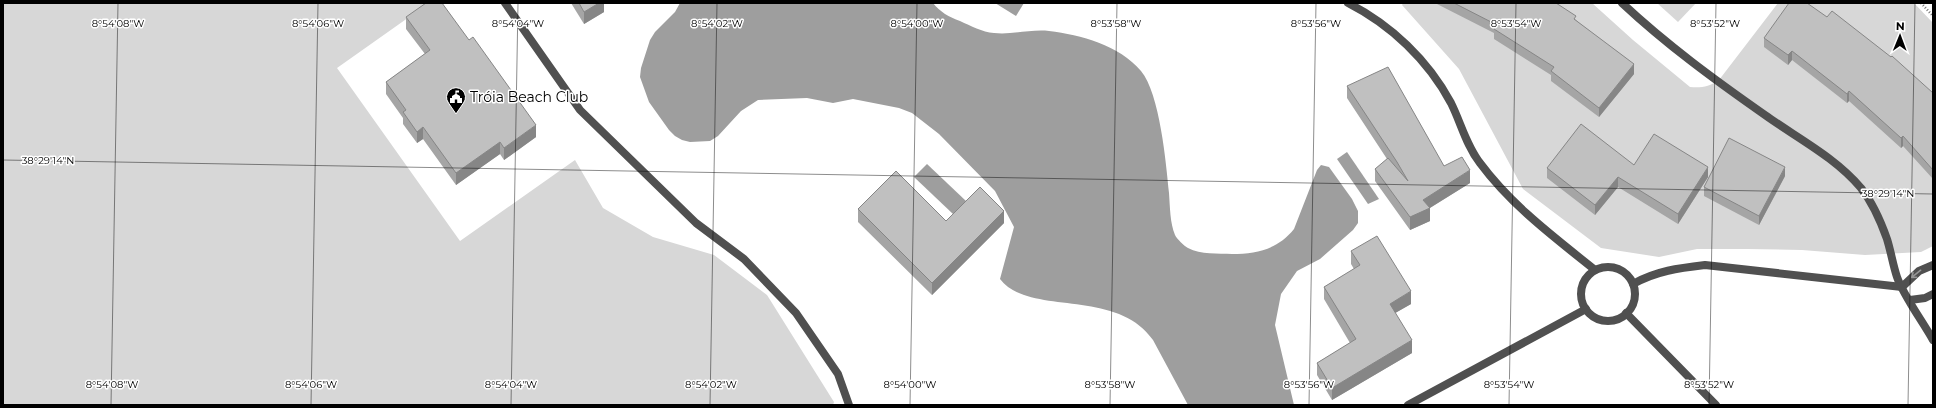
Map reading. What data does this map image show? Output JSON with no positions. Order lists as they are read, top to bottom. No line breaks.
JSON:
{"places":{"public building":["Tróia Beach Club"]},"north":"top","coordinates":["8°54'08\"W","8°54'06\"W","8°54'04\"W","8°54'02\"W","8°54'00\"W","8°53'58\"W","8°53'56\"W","8°53'54\"W","8°53'52\"W","38°29'14\"N"]}
